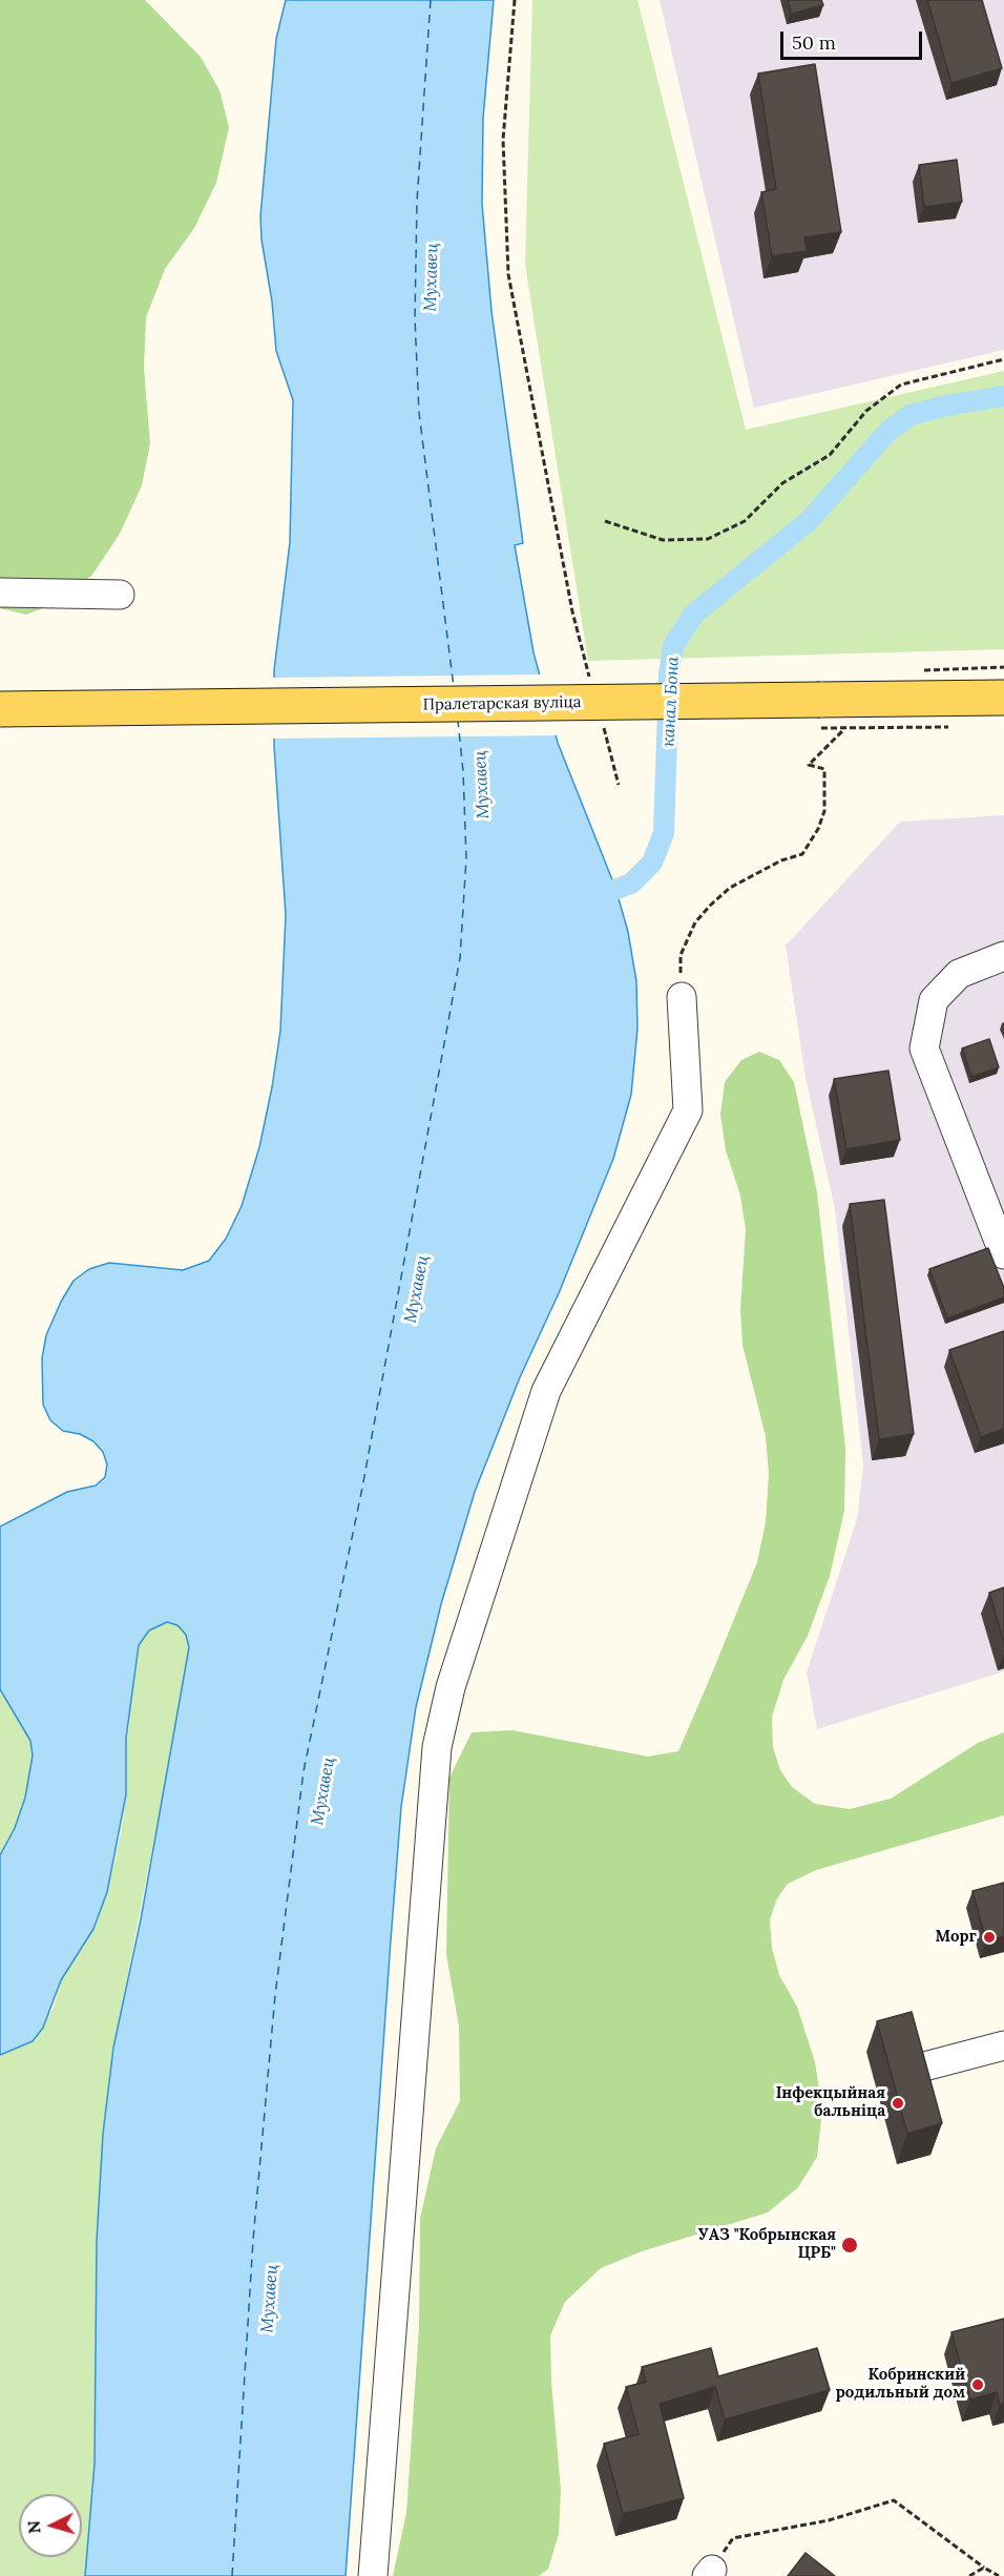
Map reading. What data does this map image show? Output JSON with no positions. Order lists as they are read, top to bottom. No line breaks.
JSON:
{"streets":{"main road":["Пралетарская вуліца"]},"water":["Мухавец","канал Бона"],"places":["Морг","Інфекцыйная бальніца","УАЗ \"Кобрынская ЦРБ\"","Кобринский родильный дом"],"scale_bar":"50 m","north":"left"}
